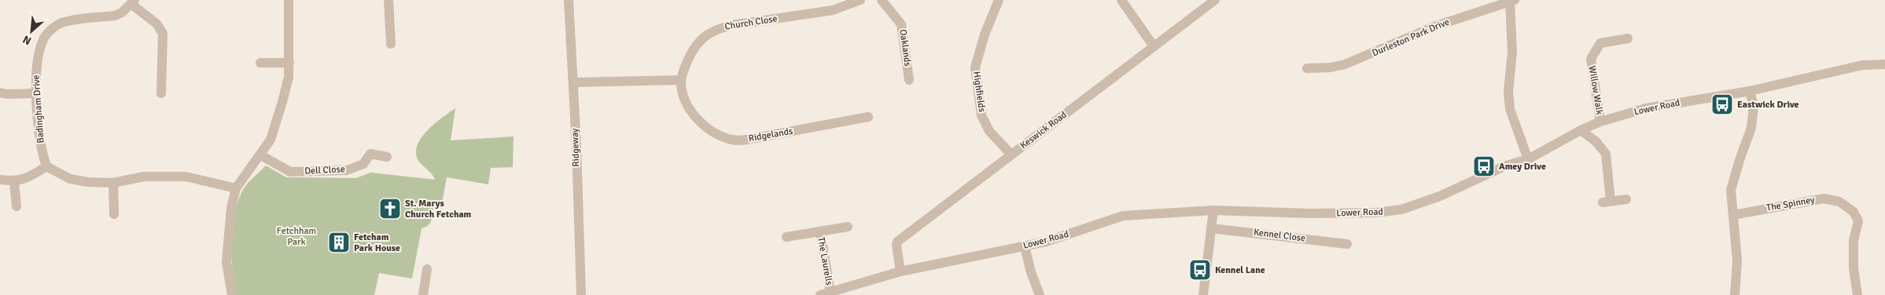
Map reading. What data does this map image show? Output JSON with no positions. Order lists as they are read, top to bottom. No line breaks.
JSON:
{"streets":{"street":["Church Close","Durleston Park Drive","Oaklands","Willow Walk","Highfields","Lower Road","Badingham Drive","Keswick Road","Ridgelands","Ridgeway","Dell Close","The Spinney","Kennel Close","The Laurells"]},"crossings":[["Church Close","Ridgelands"],["Willow Walk","Lower Road"],["Highfields","Keswick Road"],["Lower Road","Keswick Road"],["Lower Road","The Laurells"]],"parks":["Fetchham Park"],"places":{"bus stop":["Eastwick Drive","Amey Drive","Kennel Lane"],"church":["St. Marys Church Fetcham"],"building":["Fetcham Park House"]},"north":"bottom left"}
